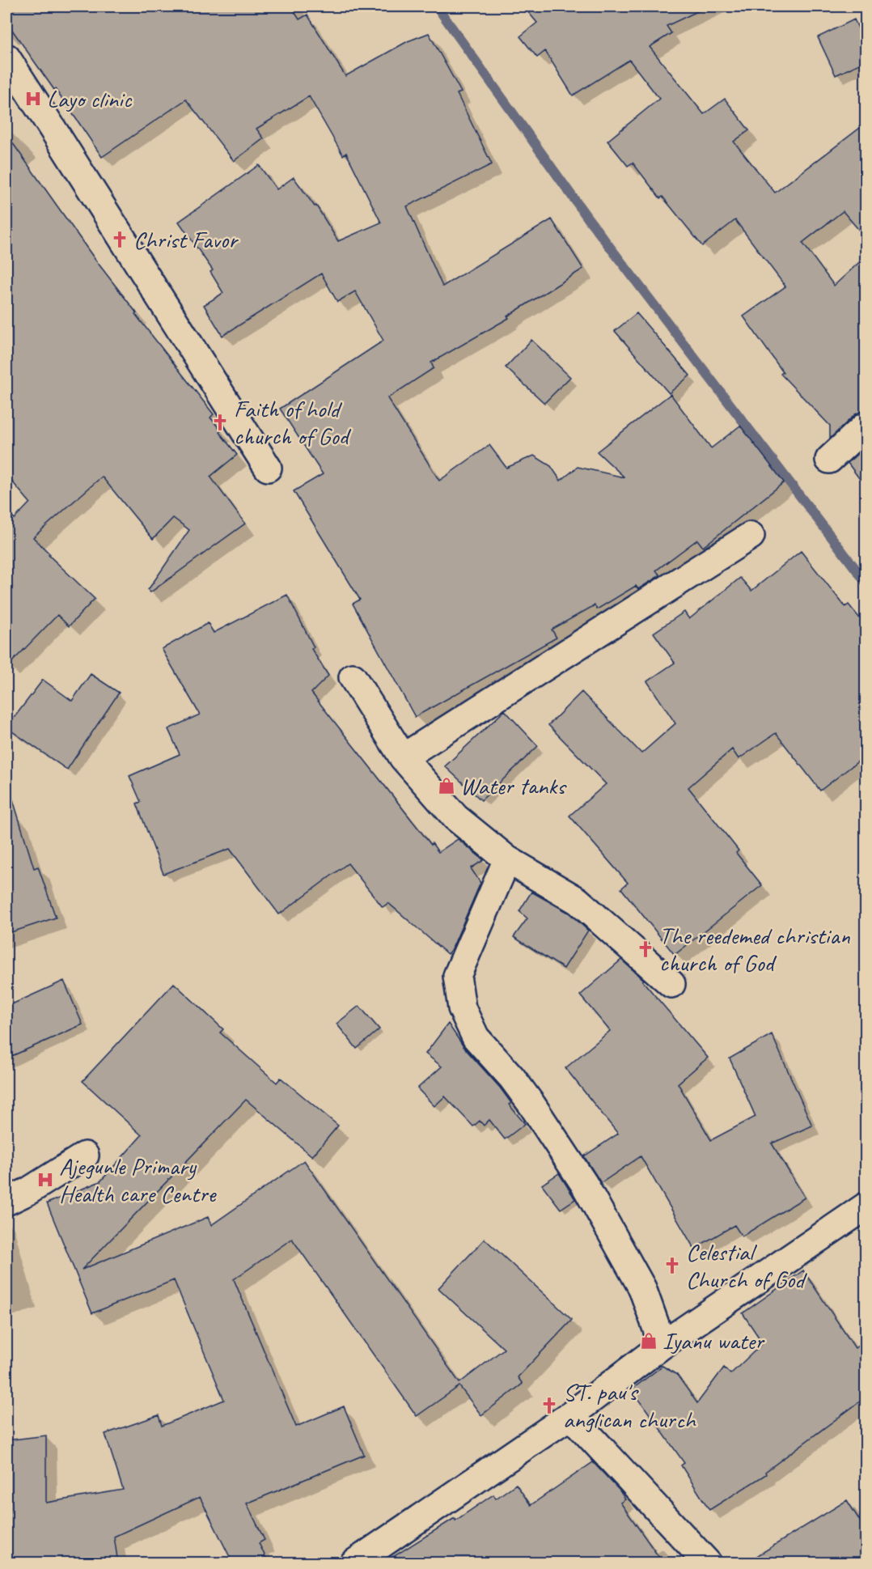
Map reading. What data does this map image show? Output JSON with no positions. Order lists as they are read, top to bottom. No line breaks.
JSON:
{"places":{"hospital":["Layo clinic","Ajegunle Primary Health care Centre"],"church":["Christ Favor","Faith of hold church of God","The reedemed christian church of God","Celestial Church of God","ST. pau's anglican church"],"shop":["Water tanks","Iyanu water"]}}
